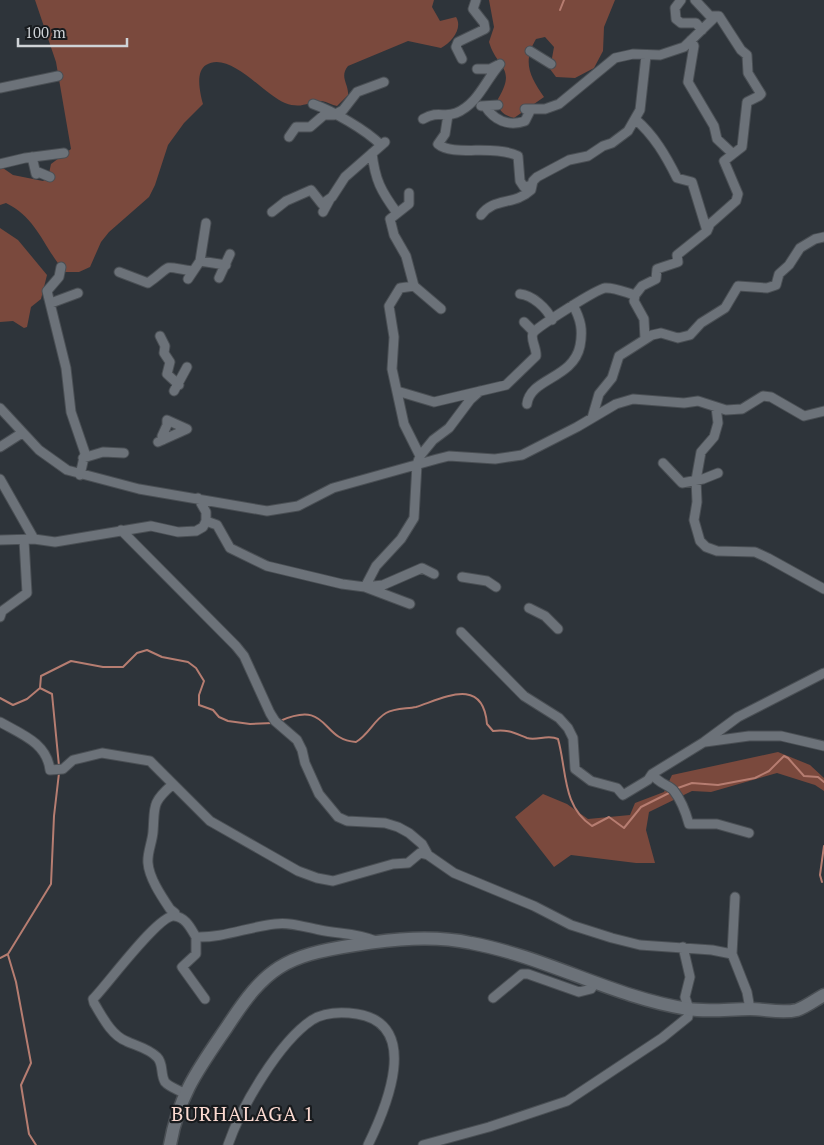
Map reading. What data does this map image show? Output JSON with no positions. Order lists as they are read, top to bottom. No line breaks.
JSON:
{"districts":["BURHALAGA 1"],"scale_bar":"100 m"}
